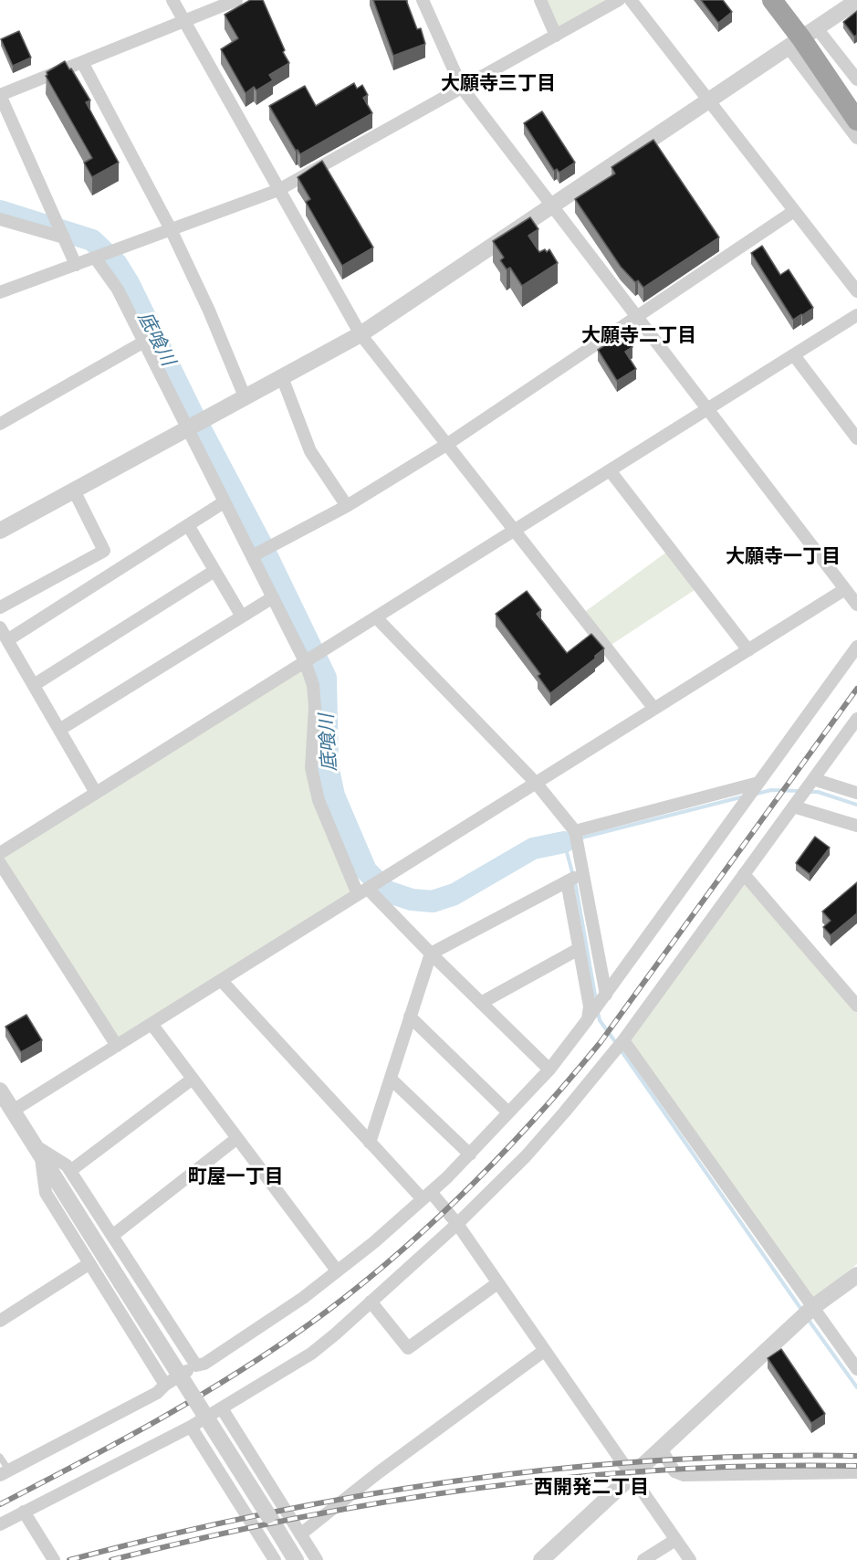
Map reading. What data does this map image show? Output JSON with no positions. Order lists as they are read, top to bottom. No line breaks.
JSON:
{"districts":["大願寺三丁目","大願寺二丁目","大願寺一丁目","町屋一丁目","西開発二丁目"],"water":["底喰川"]}
